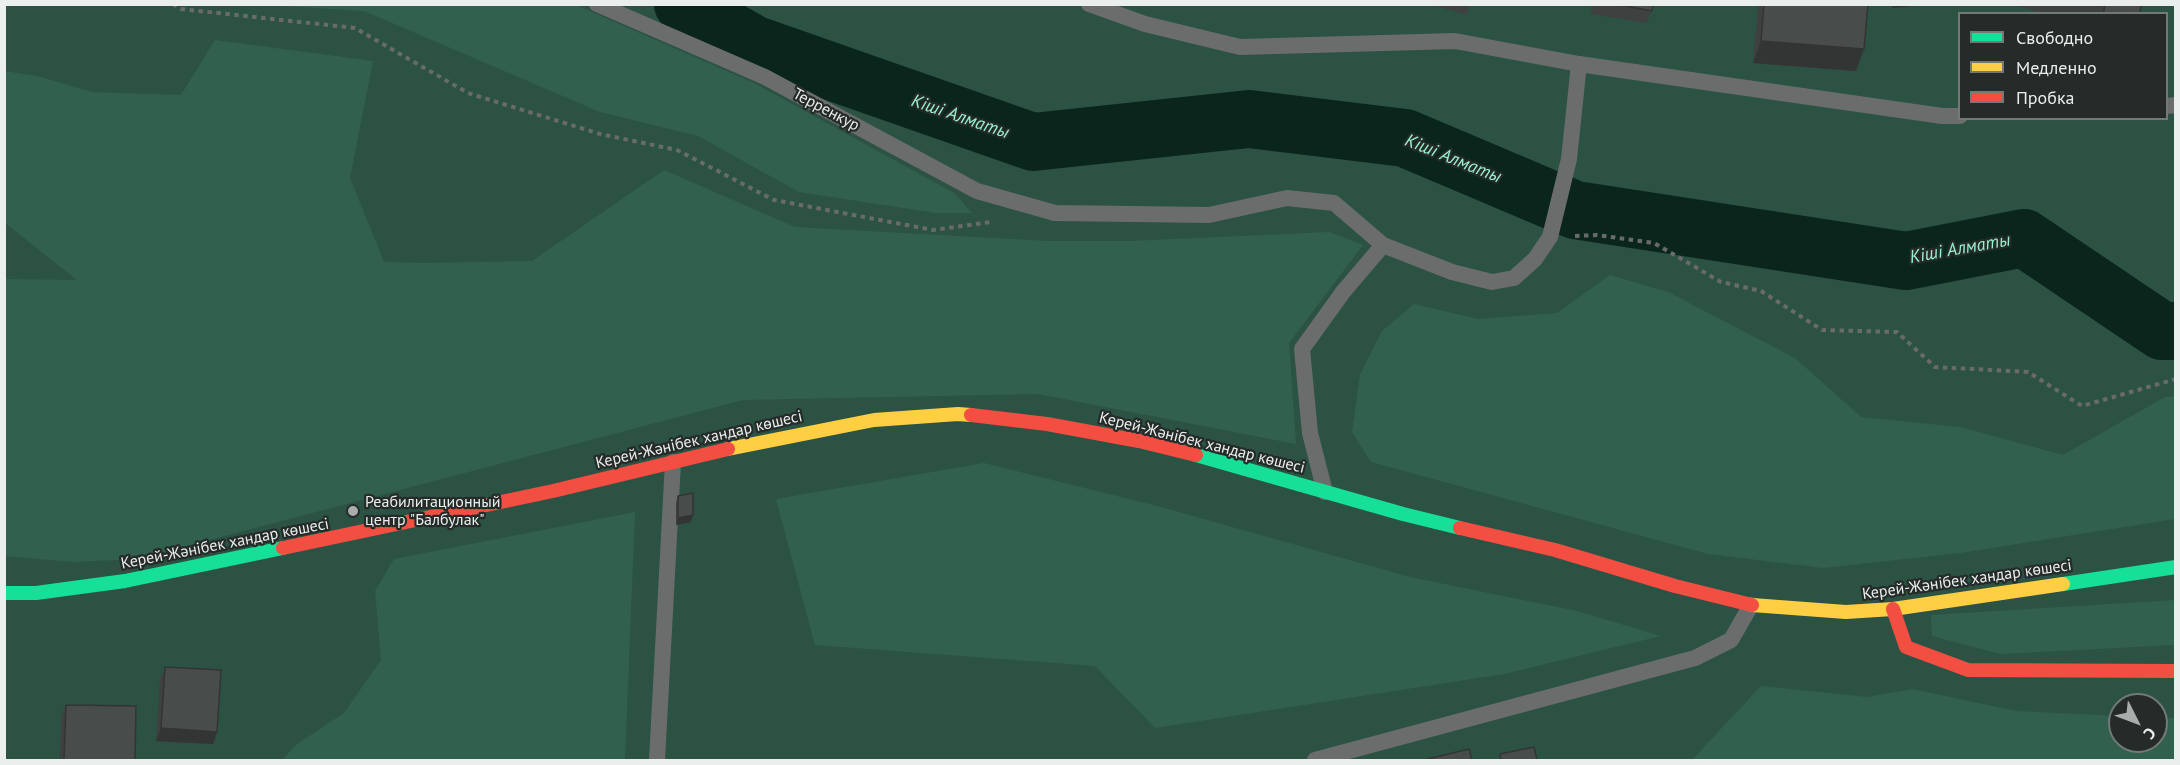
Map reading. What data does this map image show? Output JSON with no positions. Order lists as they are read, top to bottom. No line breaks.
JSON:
{"streets":{"main road":["Керей-Жәнібек хандар көшесі"],"lane":["Терренкур"]},"water":["Кіші Алматы"],"places":["Реабилитационный центр \"Балбулак\""],"legend":["Свободно","Медленно","Пробка"],"north":"bottom right"}
